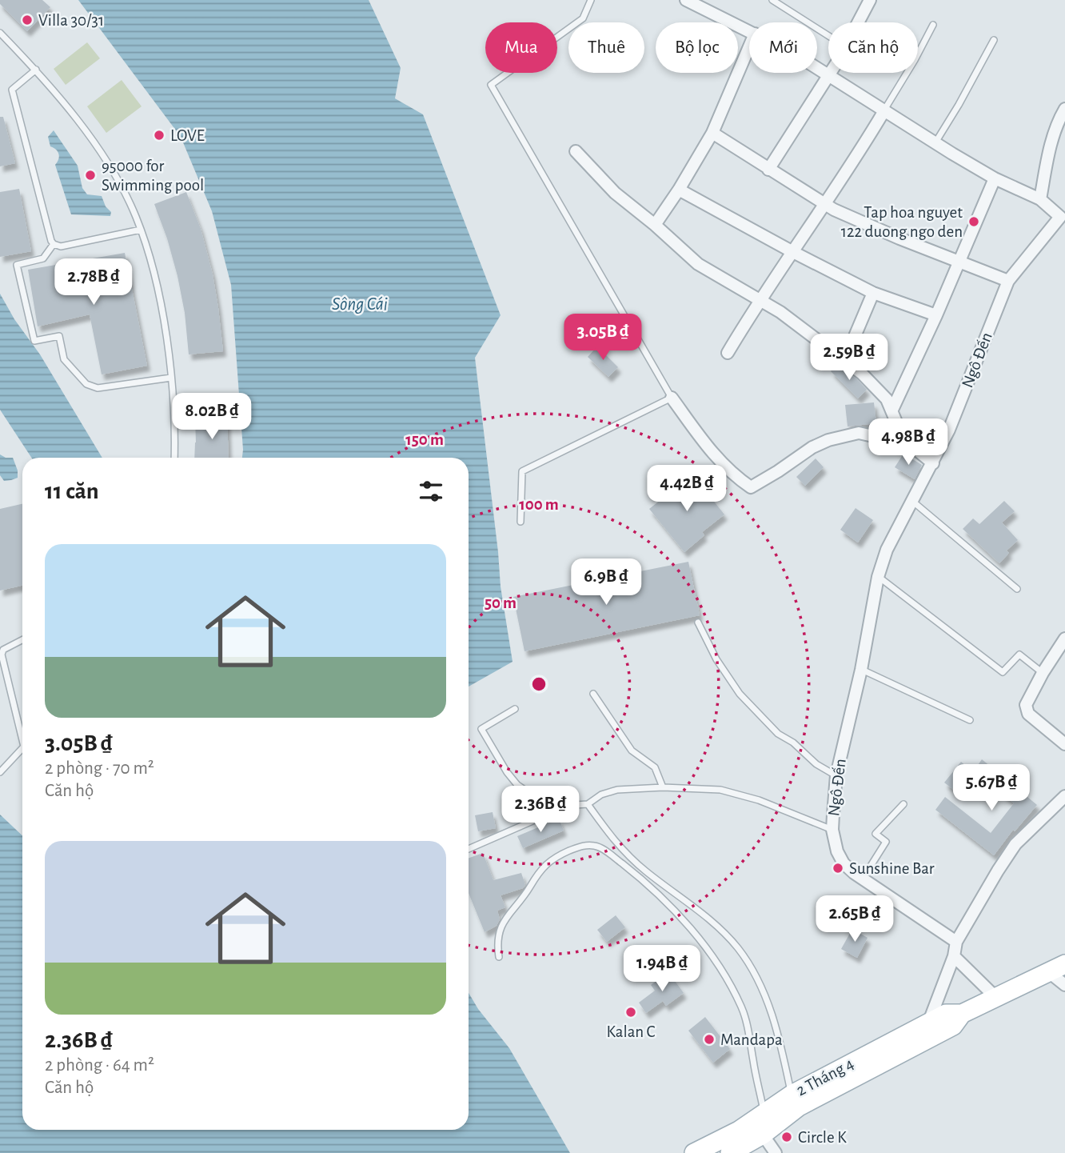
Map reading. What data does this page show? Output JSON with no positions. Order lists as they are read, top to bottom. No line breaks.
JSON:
{"streets":{"main road":["2 Tháng 4"],"street":["Ngô Đến"]},"water":["Sông Cái"],"places":["Villa 30/31","LOVE","95000 for Swimming pool","Tap hoa nguyet 122 duong ngo den","Sunshine Bar","Kalan C","Mandapa","Circle K"],"page":{"chip":["Mua","Thuê","Bộ lọc","Mới","Căn hộ"],"price":["2.78B ₫","3.05B ₫","2.59B ₫","8.02B ₫","4.98B ₫","4.42B ₫","6.9B ₫","5.67B ₫","2.36B ₫","2.65B ₫","1.94B ₫"],"heading":"11 căn","list":[{"name":"3.05B ₫","note":"2 phòng · 70 m² · Căn hộ"},{"name":"2.36B ₫","note":"2 phòng · 64 m² · Căn hộ"}]},"rings":["150 m","100 m","50 m"]}
